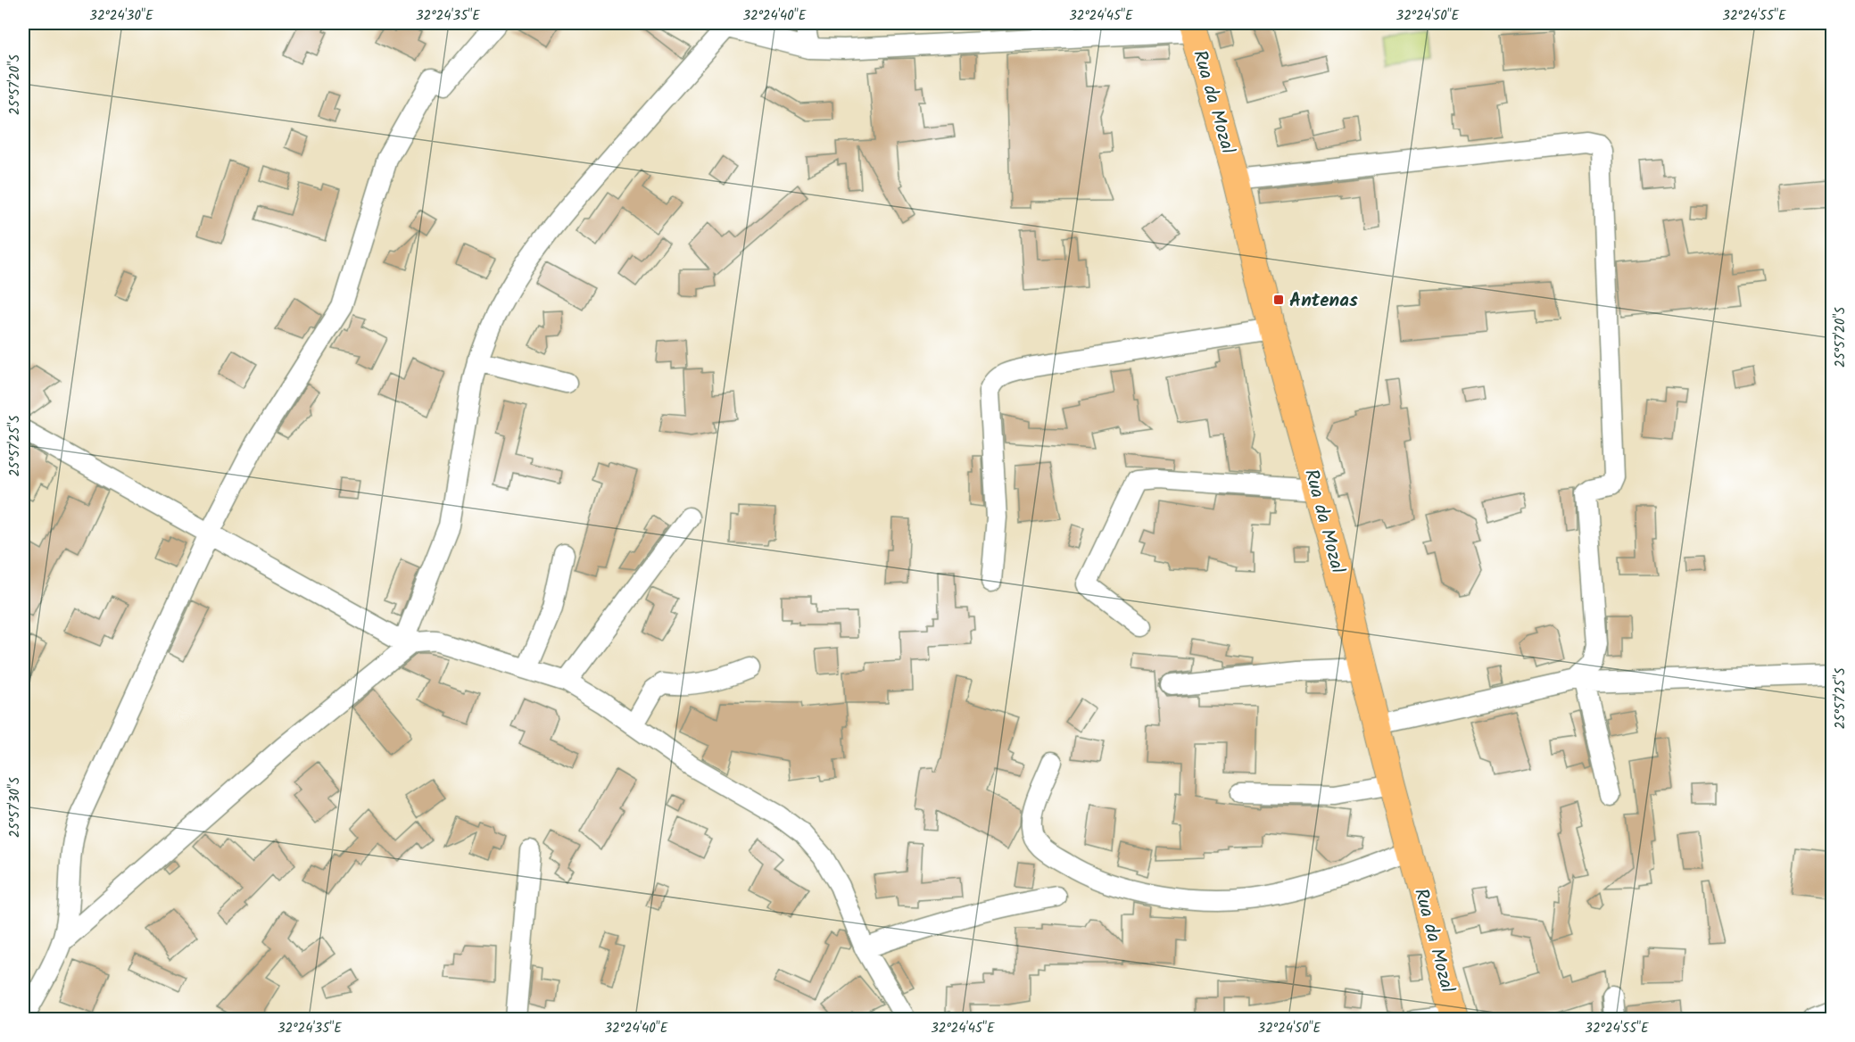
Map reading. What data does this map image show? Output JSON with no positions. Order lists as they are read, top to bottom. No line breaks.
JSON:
{"streets":{"main road":["Rua da Mozal"]},"places":{"transit":["Antenas"]},"coordinates":["32°24'30\"E","32°24'35\"E","32°24'40\"E","32°24'45\"E","32°24'50\"E","32°24'55\"E","25°57'20\"S","25°57'25\"S","25°57'30\"S"]}
